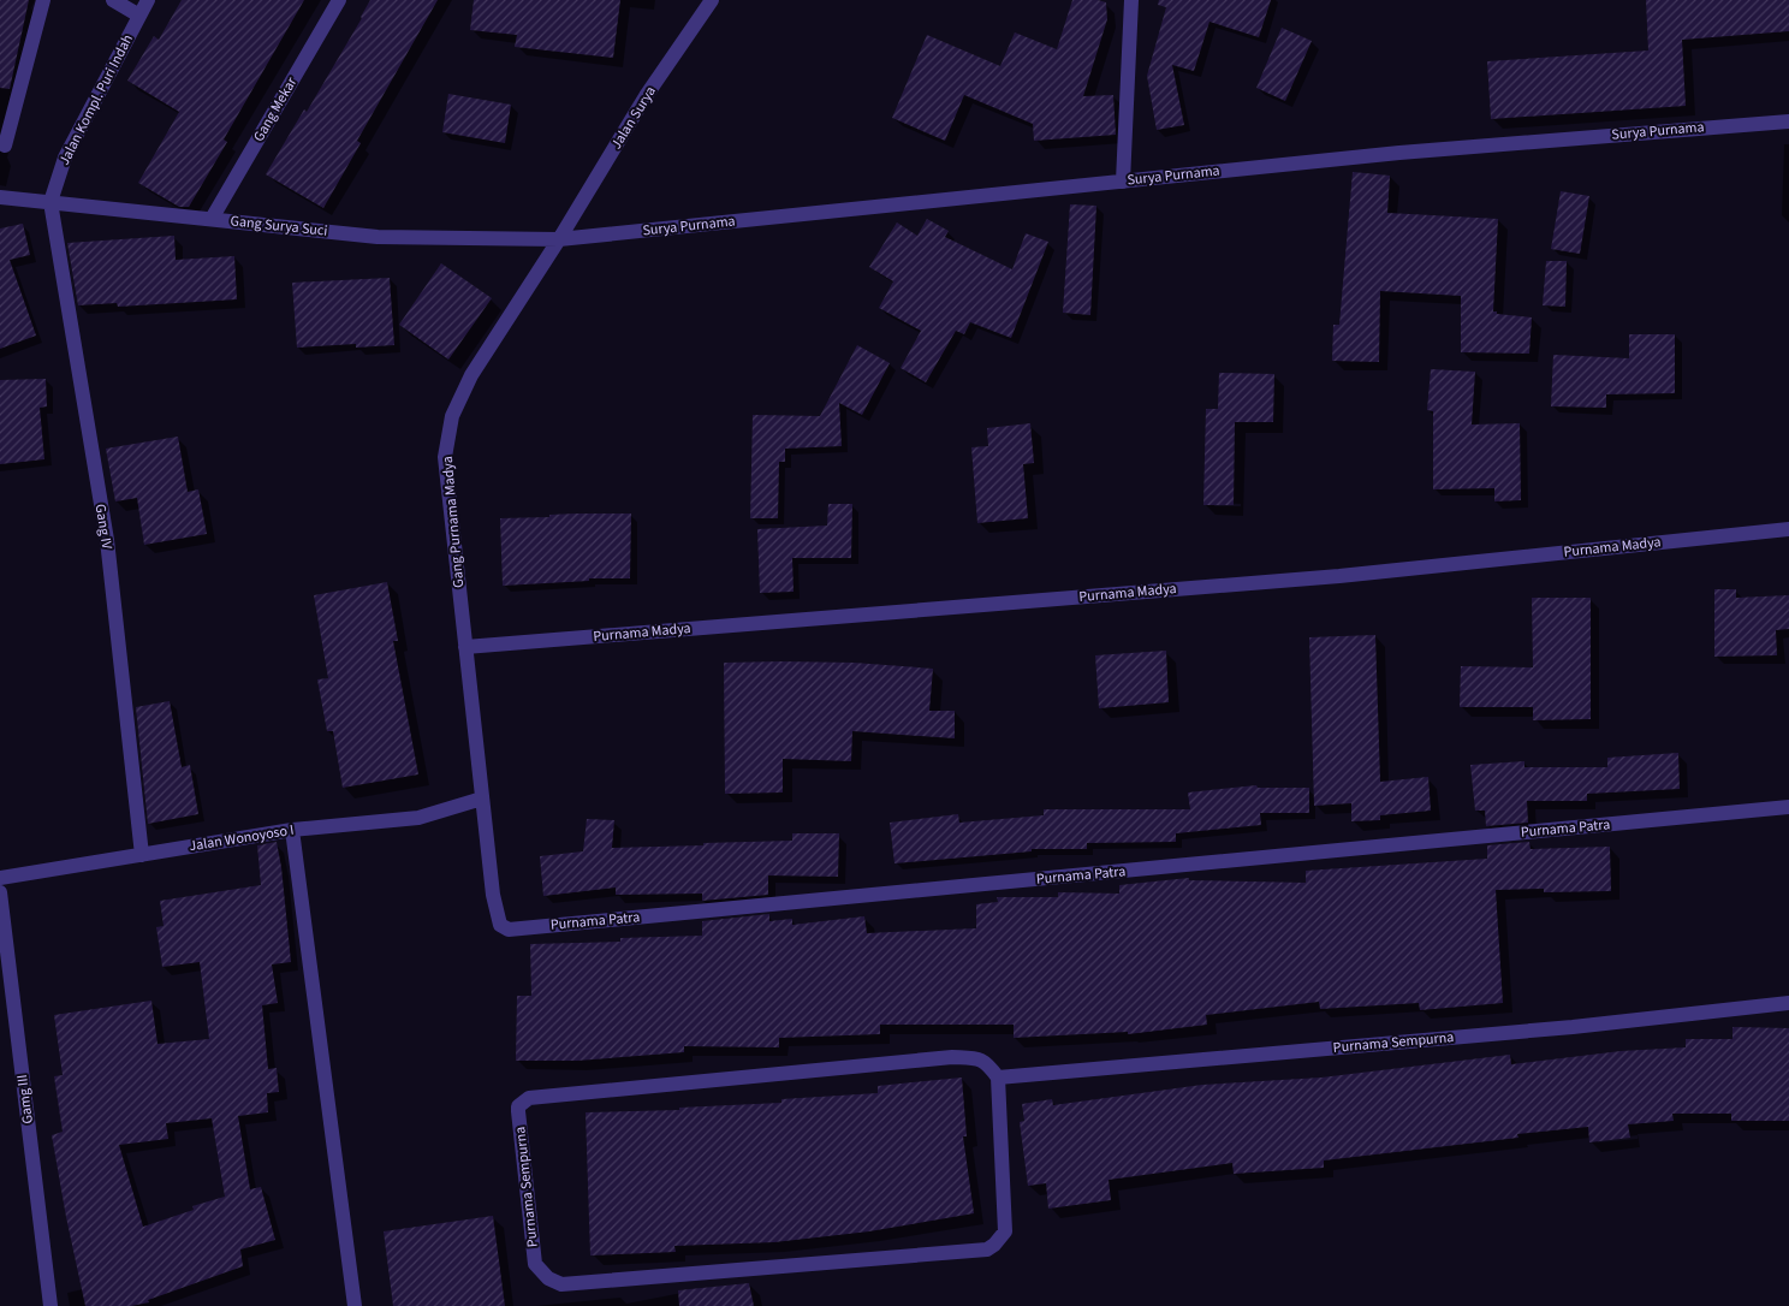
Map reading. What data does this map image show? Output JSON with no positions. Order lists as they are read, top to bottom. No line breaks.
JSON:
{"streets":{"street":["Jalan Kompl. Puri Indah","Gang Mekar","Jalan Surya","Surya Purnama","Gang Surya Suci","Gang Purnama Madya","Gang IV","Purnama Madya","Purnama Patra","Jalan Wonoyoso I","Purnama Sempurna","Gamg III"]},"crossings":[["Jalan Kompl. Puri Indah","Gang Surya Suci"],["Jalan Kompl. Puri Indah","Gang IV"],["Gang Mekar","Gang Surya Suci"],["Jalan Surya","Surya Purnama"],["Jalan Surya","Gang Surya Suci"],["Jalan Surya","Gang Purnama Madya"],["Surya Purnama","Gang Surya Suci"],["Surya Purnama","Gang Purnama Madya"],["Gang Surya Suci","Gang Purnama Madya"],["Gang Surya Suci","Gang IV"],["Gang Purnama Madya","Purnama Madya"],["Gang Purnama Madya","Purnama Patra"],["Gang Purnama Madya","Jalan Wonoyoso I"],["Gang IV","Jalan Wonoyoso I"],["Purnama Patra","Jalan Wonoyoso I"]]}
